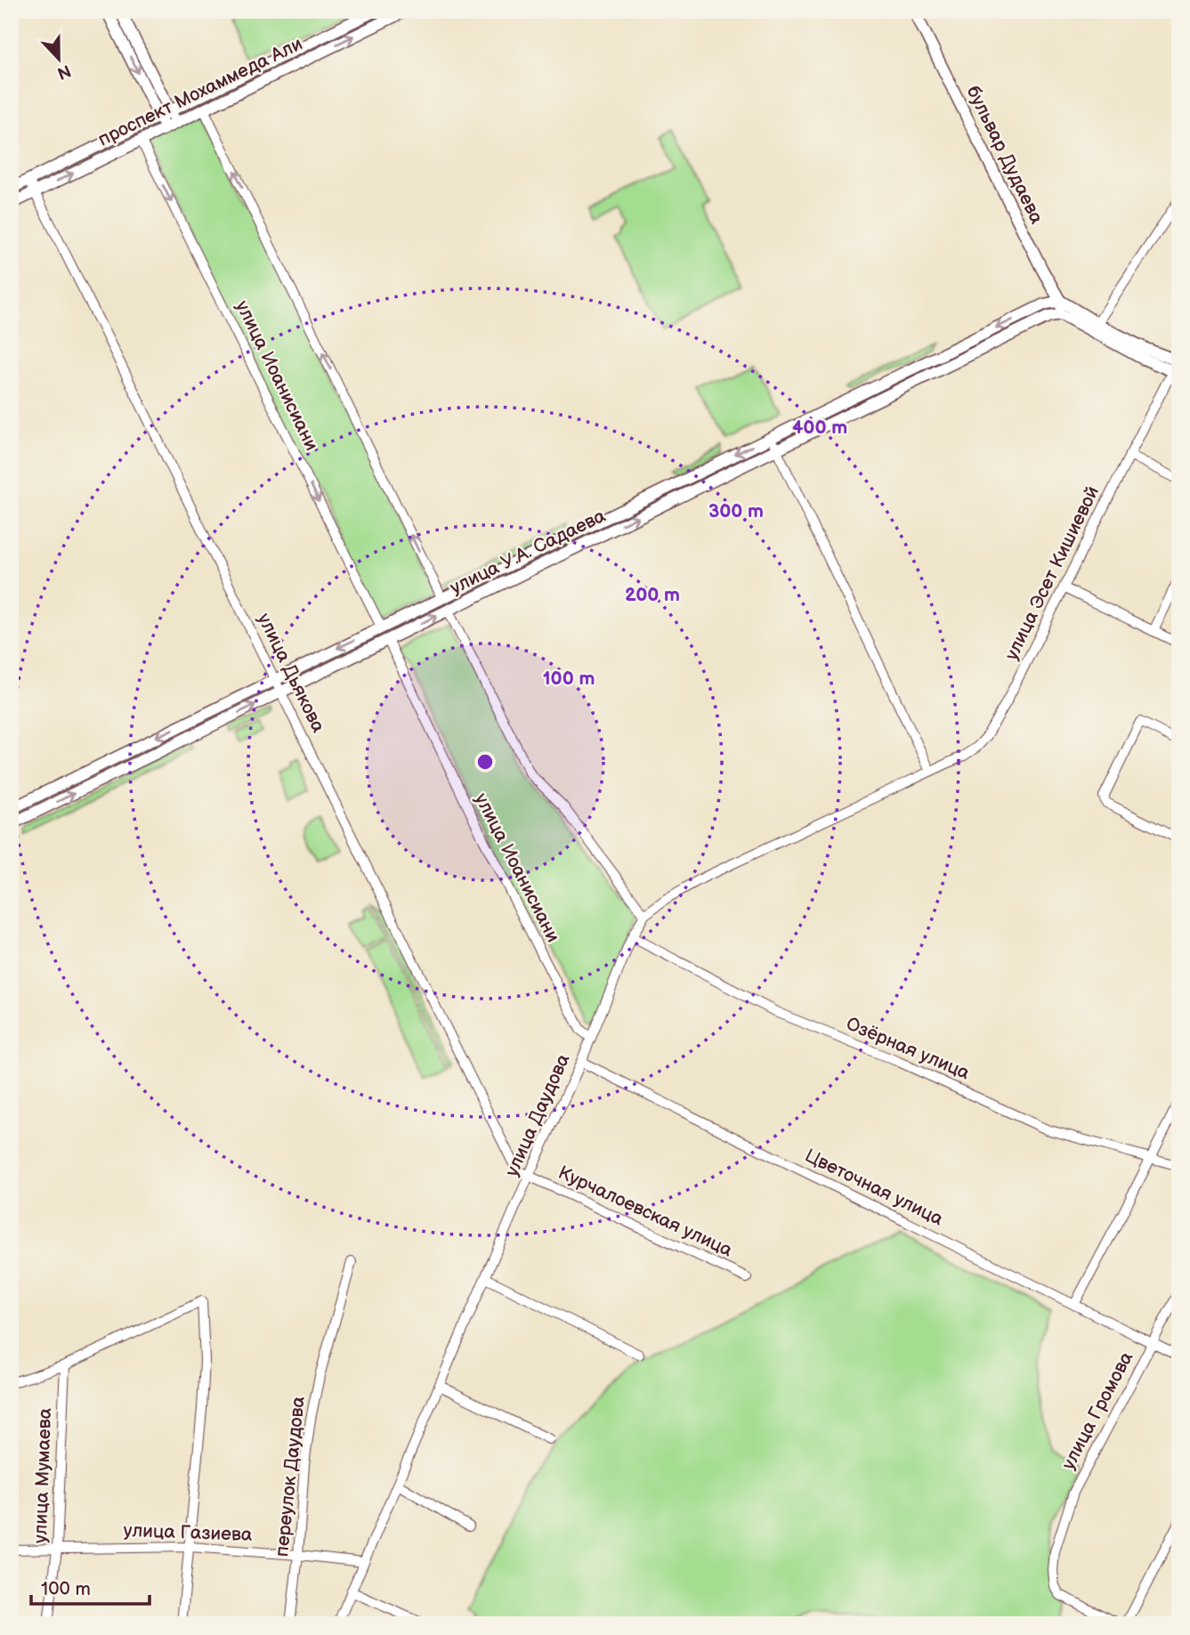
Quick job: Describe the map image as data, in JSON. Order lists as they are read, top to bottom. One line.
{"streets":{"main road":["проспект Мохаммеда Али","бульвар Дудаева","улица У.А. Садаева"],"street":["улица Иоанисиани","улица Эсет Кишиевой","улица Дьякова","Озёрная улица","улица Даудова","Цветочная улица","Курчалоевская улица","улица Громова","улица Мумаева","переулок Даудова","улица Газиева"]},"crossings":[["проспект Мохаммеда Али","улица Иоанисиани"],["проспект Мохаммеда Али","улица Дьякова"],["бульвар Дудаева","улица У.А. Садаева"],["улица Иоанисиани","улица У.А. Садаева"],["улица Иоанисиани","улица Даудова"],["улица У.А. Садаева","улица Дьякова"],["улица Эсет Кишиевой","улица Даудова"],["улица Дьякова","улица Даудова"],["улица Дьякова","Курчалоевская улица"],["Озёрная улица","улица Даудова"],["улица Даудова","Цветочная улица"],["улица Даудова","Курчалоевская улица"],["улица Даудова","улица Газиева"],["Цветочная улица","улица Громова"],["улица Мумаева","улица Газиева"],["переулок Даудова","улица Газиева"]],"scale_bar":"100 m","north":"bottom","rings":["400 m","300 m","200 m","100 m"]}
